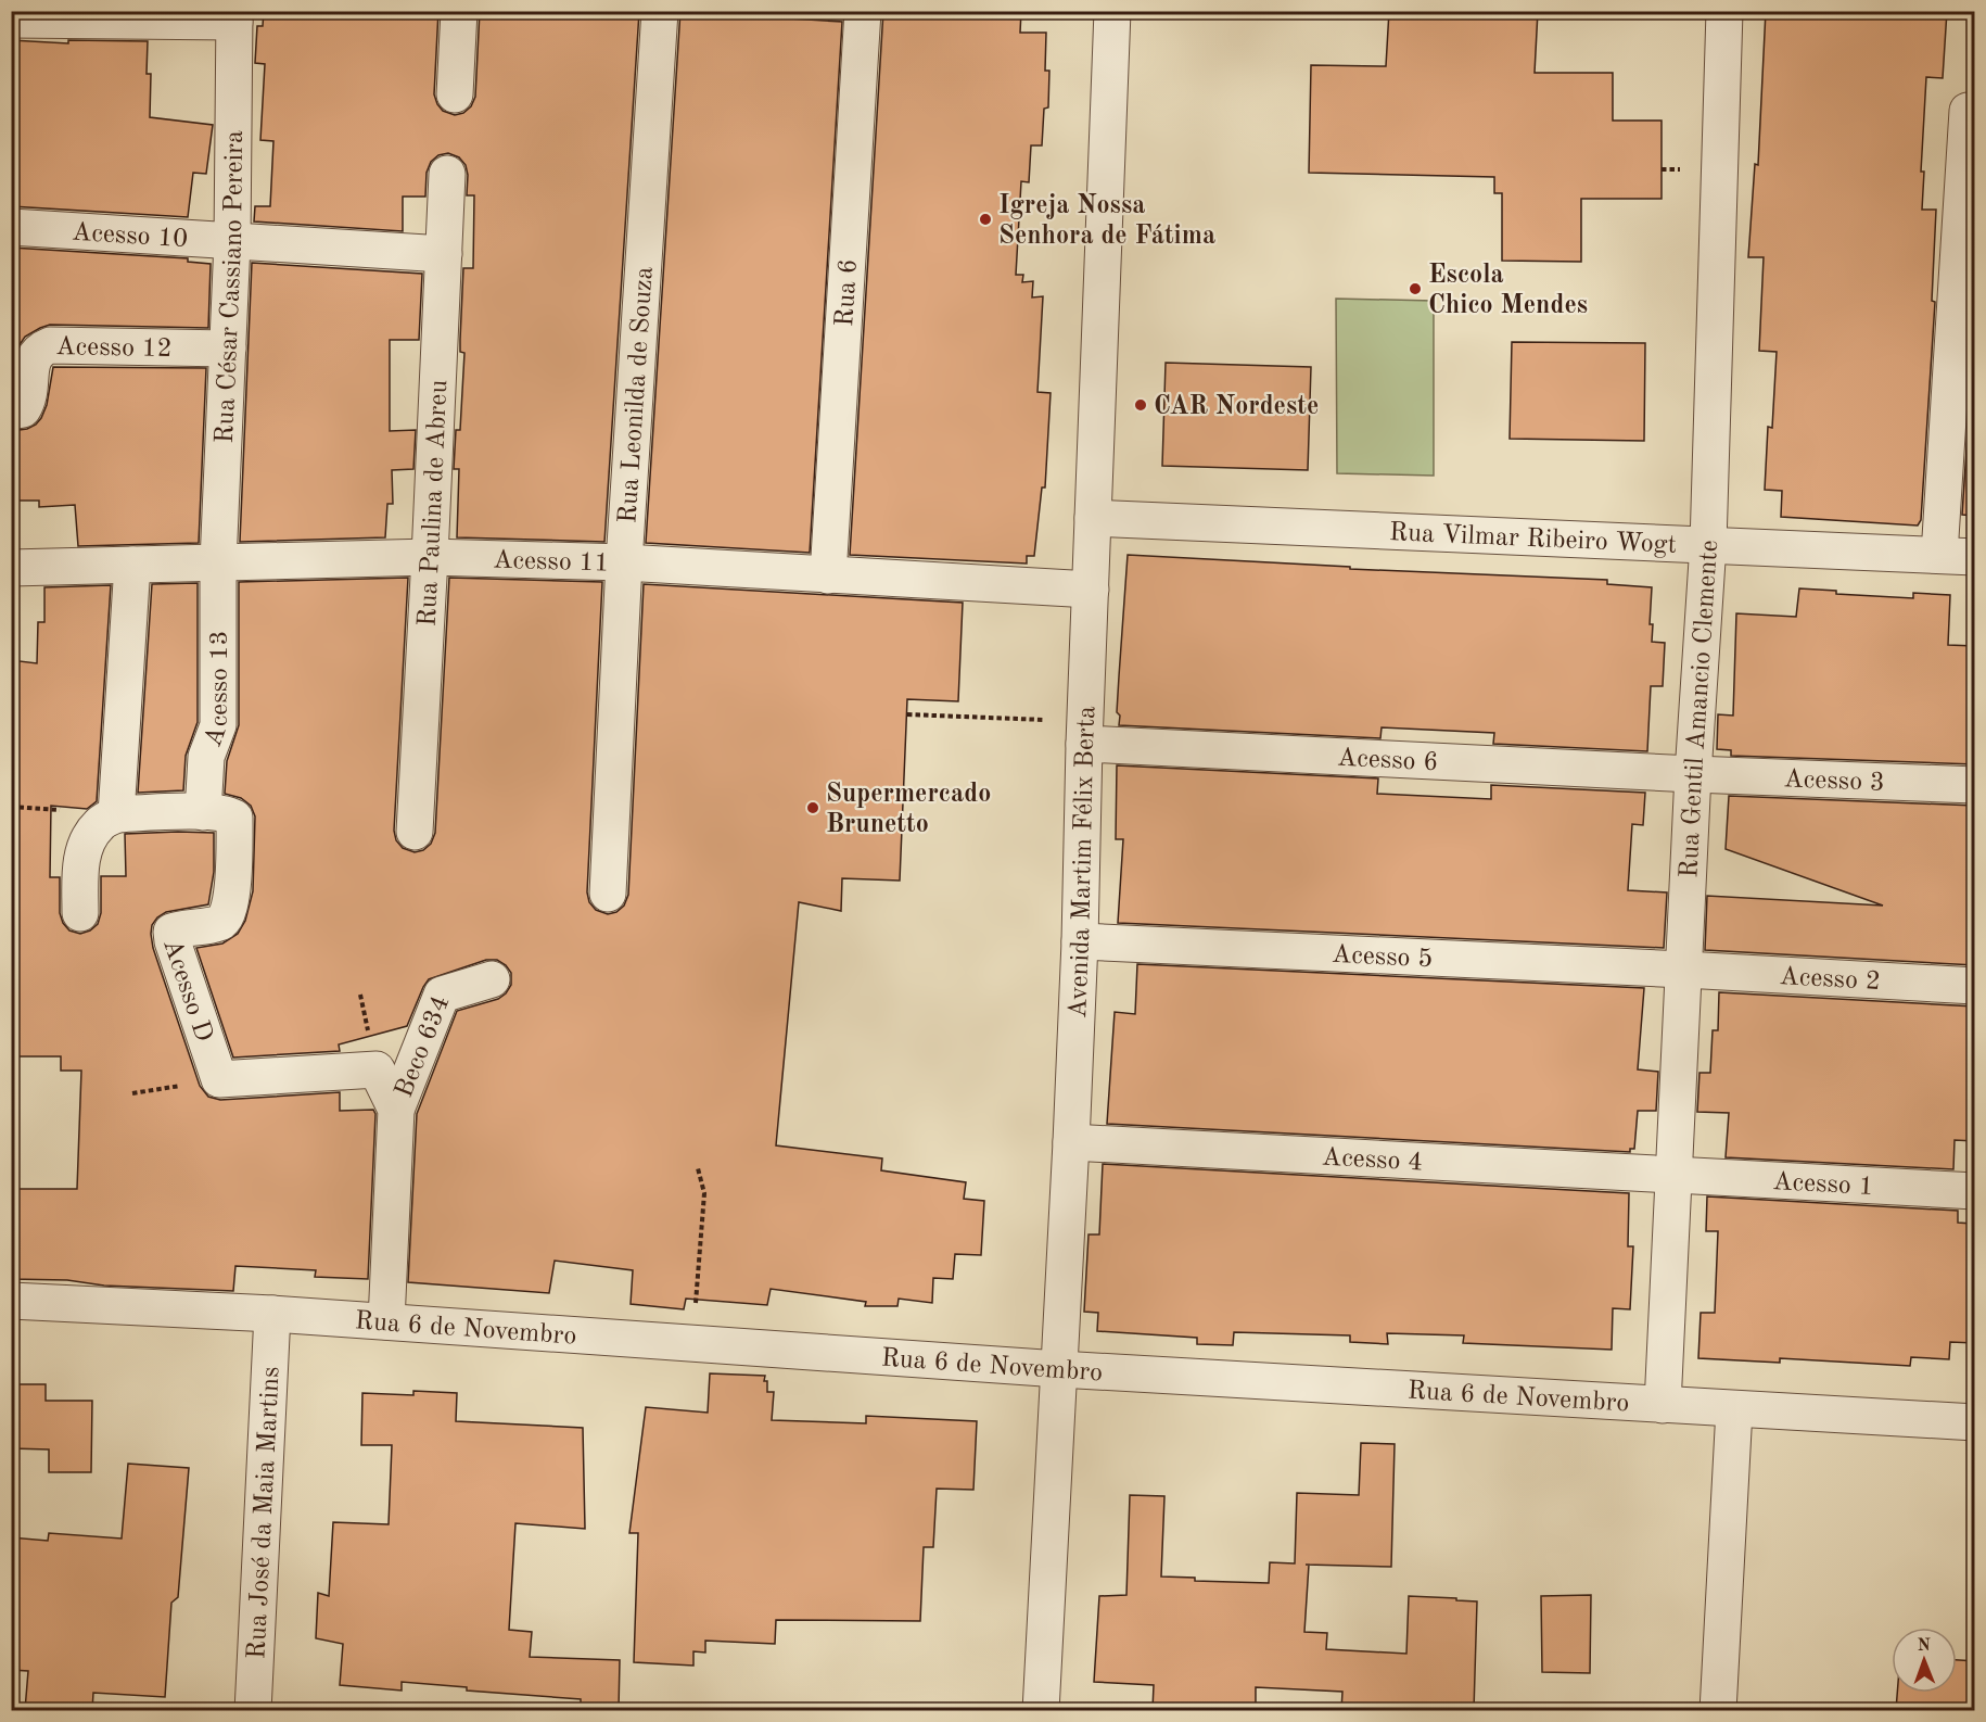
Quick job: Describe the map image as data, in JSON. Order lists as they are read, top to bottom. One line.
{"streets":{"street":["Acesso 10","Rua César Cassiano Pereira","Rua 6","Acesso 12","Rua Leonilda de Souza","Rua Paulina de Abreu","Rua Vilmar Ribeiro Wogt","Acesso 11","Acesso 13","Rua Gentil Amancio Clemente","Acesso 6","Acesso 3","Avenida Martim Félix Berta","Acesso 5","Acesso 2","Acesso D","Beco 634","Acesso 4","Acesso 1","Rua 6 de Novembro","Rua José da Maia Martins"]},"crossings":[["Acesso 10","Rua César Cassiano Pereira"],["Acesso 10","Rua Paulina de Abreu"],["Rua César Cassiano Pereira","Acesso 12"],["Rua César Cassiano Pereira","Acesso 11"],["Rua César Cassiano Pereira","Acesso 13"],["Rua 6","Acesso 11"],["Rua Leonilda de Souza","Acesso 11"],["Rua Paulina de Abreu","Acesso 11"],["Rua Vilmar Ribeiro Wogt","Rua Gentil Amancio Clemente"],["Rua Vilmar Ribeiro Wogt","Avenida Martim Félix Berta"],["Acesso 11","Acesso 13"],["Acesso 11","Avenida Martim Félix Berta"],["Acesso 13","Acesso D"],["Rua Gentil Amancio Clemente","Acesso 6"],["Rua Gentil Amancio Clemente","Acesso 3"],["Rua Gentil Amancio Clemente","Acesso 5"],["Rua Gentil Amancio Clemente","Acesso 2"],["Rua Gentil Amancio Clemente","Acesso 4"],["Rua Gentil Amancio Clemente","Acesso 1"],["Rua Gentil Amancio Clemente","Rua 6 de Novembro"],["Acesso 6","Acesso 3"],["Acesso 6","Avenida Martim Félix Berta"],["Avenida Martim Félix Berta","Acesso 5"],["Avenida Martim Félix Berta","Acesso 4"],["Avenida Martim Félix Berta","Rua 6 de Novembro"],["Acesso 5","Acesso 2"],["Acesso D","Beco 634"],["Acesso D","Rua 6 de Novembro"],["Acesso 4","Acesso 1"],["Rua 6 de Novembro","Rua José da Maia Martins"]],"places":["Igreja Nossa Senhora de Fátima","Escola Chico Mendes","CAR Nordeste","Supermercado Brunetto"],"north":"top"}
